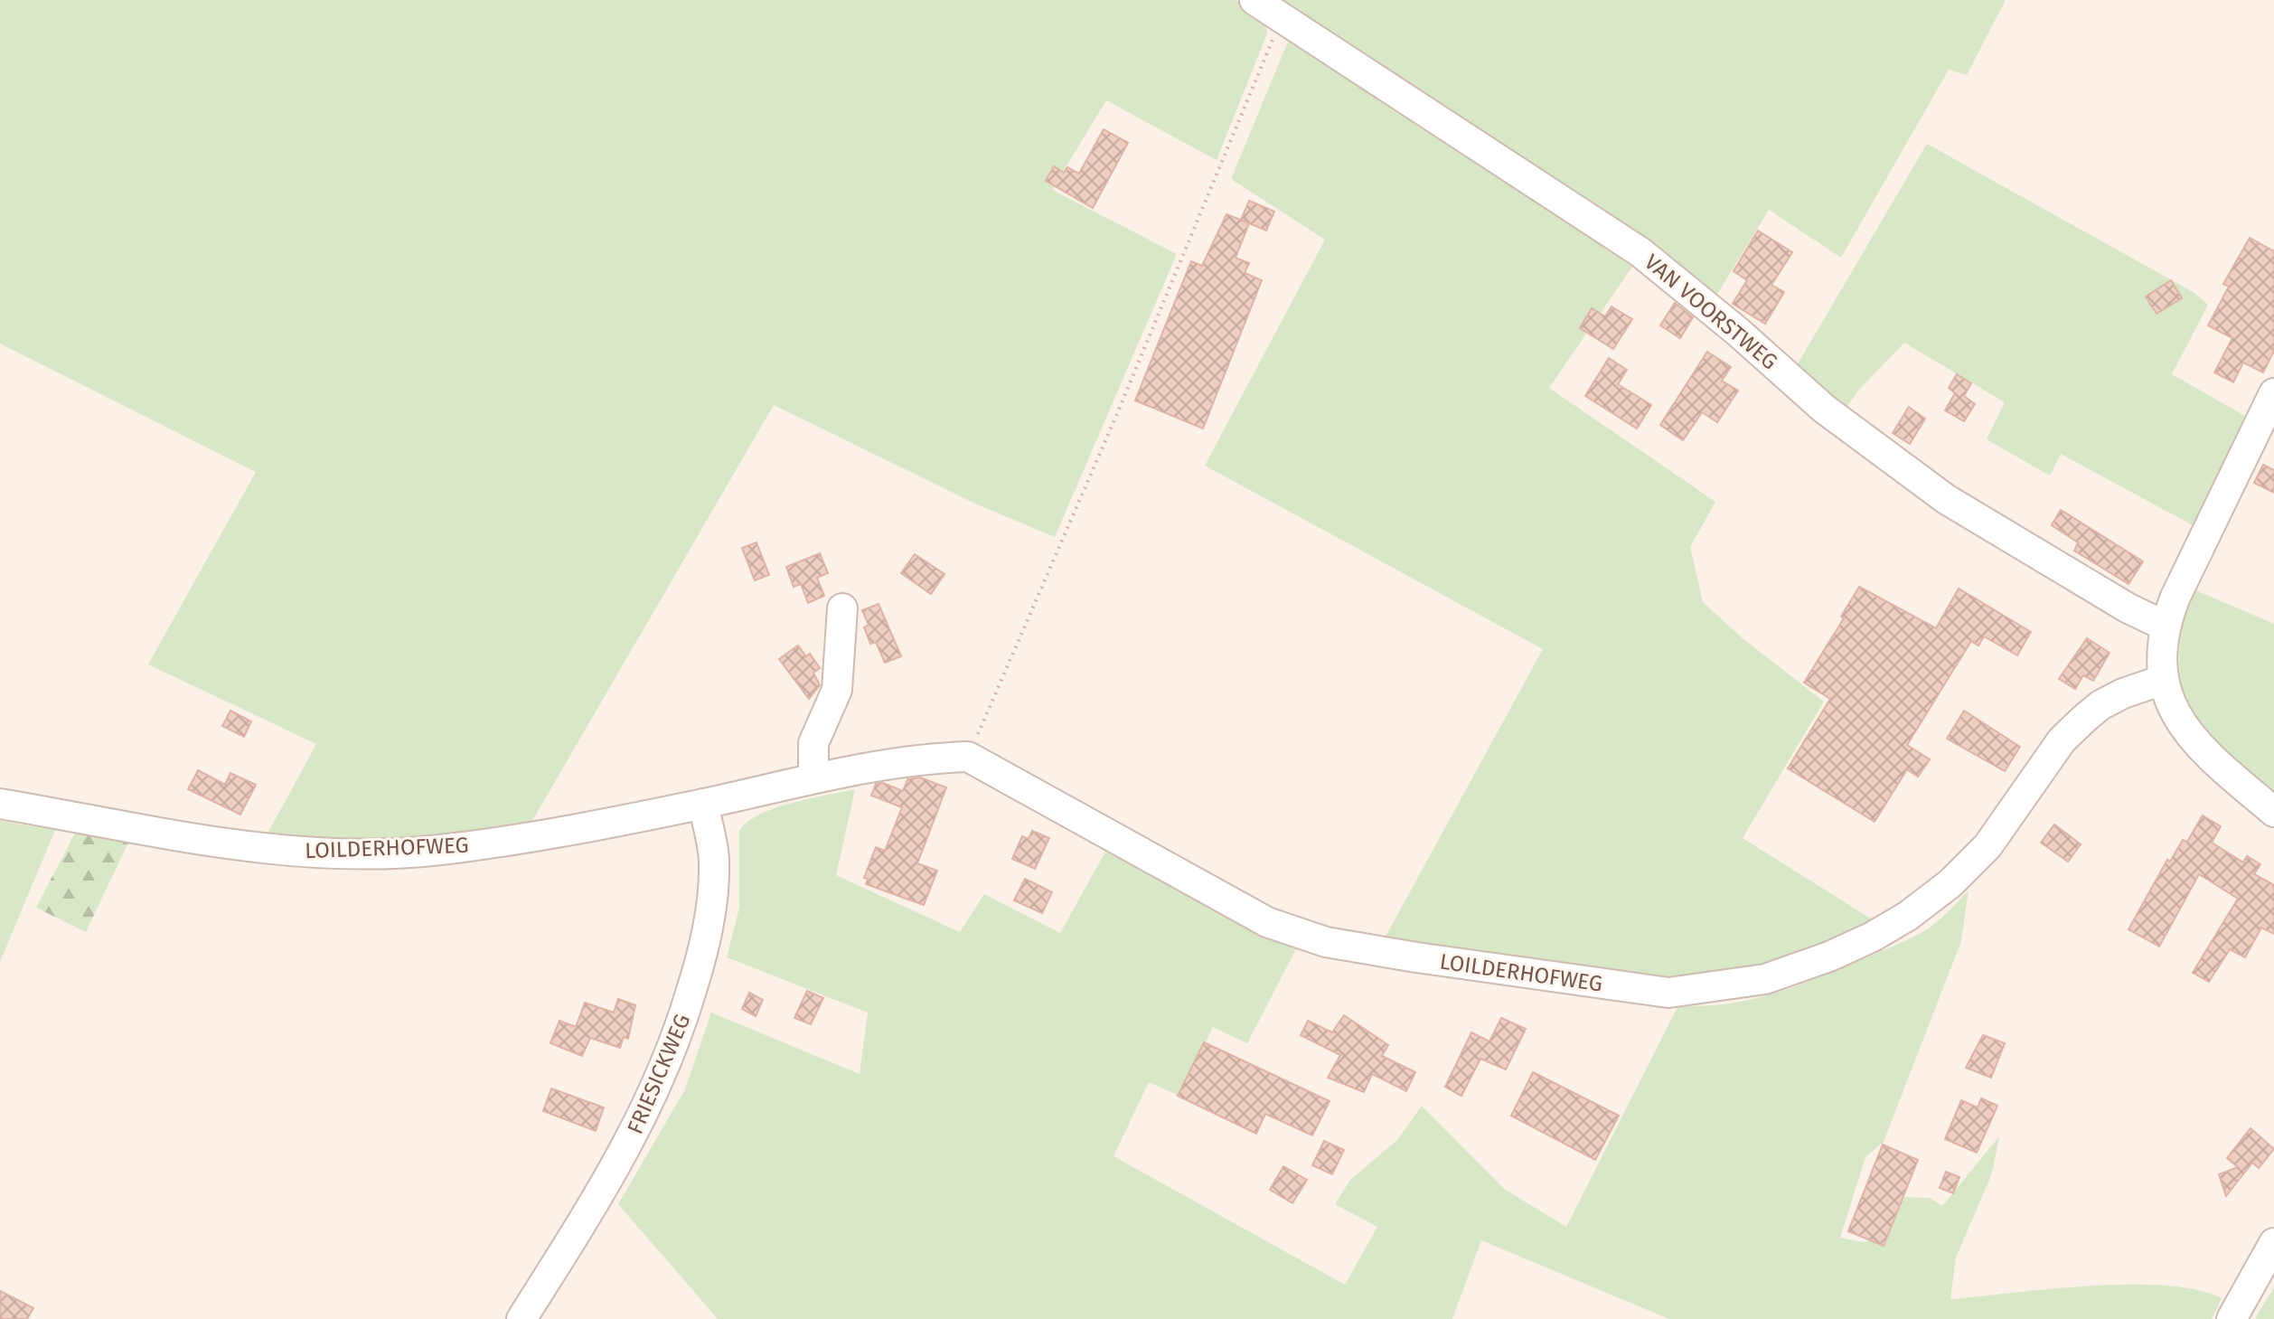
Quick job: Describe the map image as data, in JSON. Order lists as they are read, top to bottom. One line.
{"streets":{"street":["VAN VOORSTWEG","LOILDERHOFWEG","FRIESICKWEG"]},"crossings":[["LOILDERHOFWEG","FRIESICKWEG"]]}
